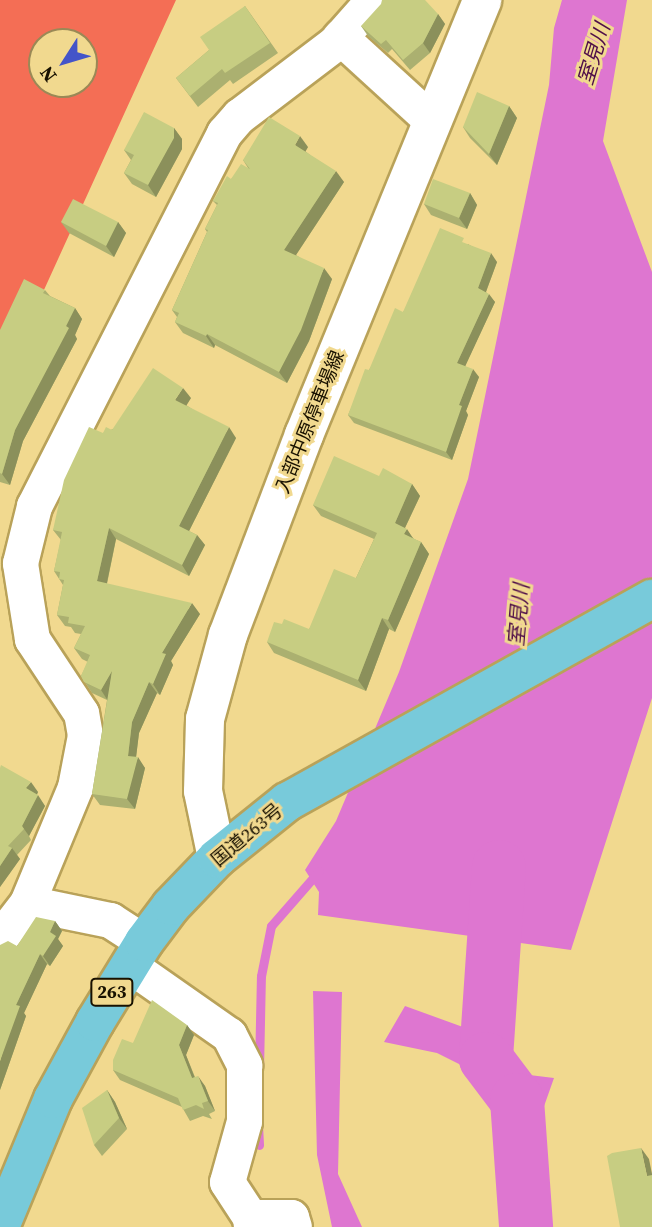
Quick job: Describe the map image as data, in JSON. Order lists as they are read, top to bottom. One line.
{"streets":{"highway":["国道263号","263"],"main road":["入部中原停車場線"]},"crossings":[["入部中原停車場線","国道263号"]],"water":["室見川"],"north":"bottom left"}
